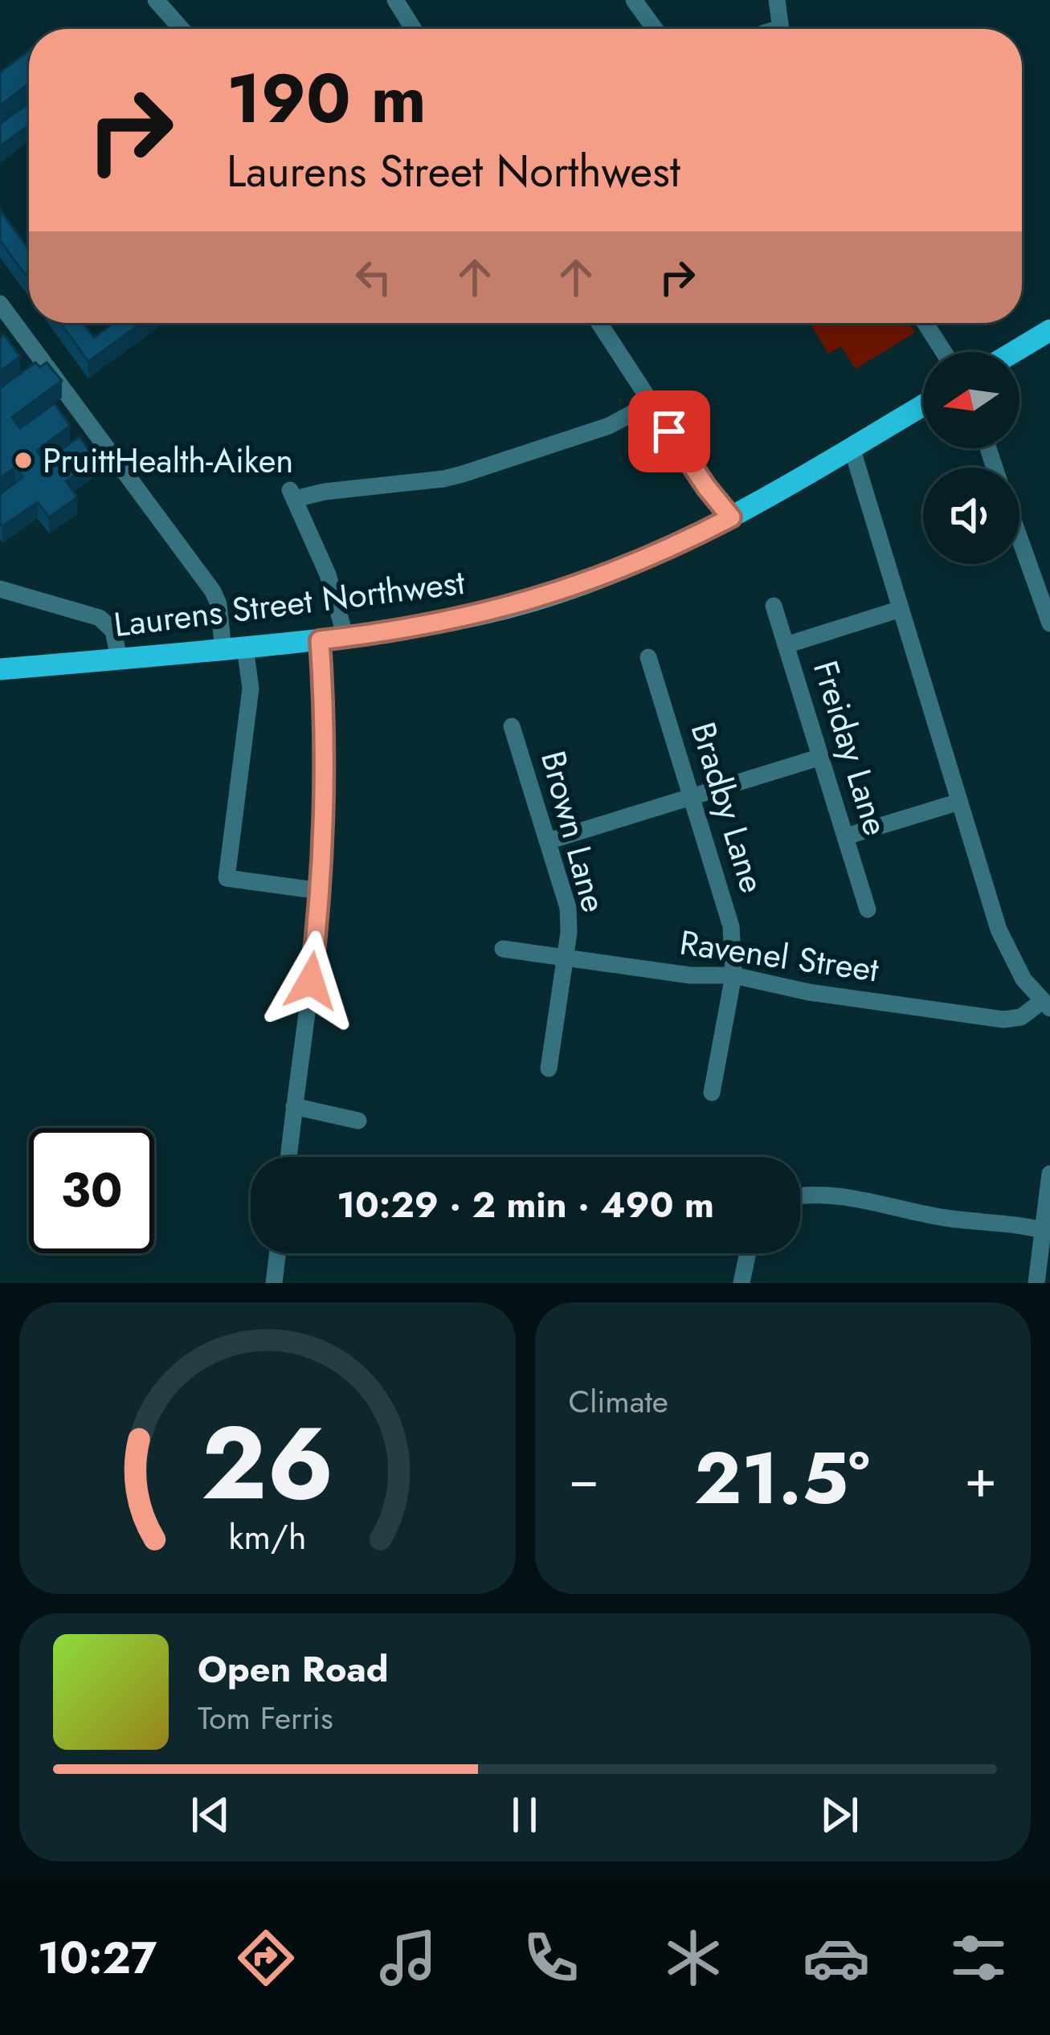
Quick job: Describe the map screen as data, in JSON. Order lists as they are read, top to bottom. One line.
{"streets":{"main road":["Laurens Street Northwest"],"street":["Freiday Lane","Bradby Lane","Brown Lane","Ravenel Street"]},"crossings":[["Bradby Lane","Ravenel Street"],["Brown Lane","Ravenel Street"]],"places":["PruittHealth-Aiken"],"north":"left","page":{"turn":["190 m","Laurens Street Northwest"],"limit":"30","trip":"10:29 · 2 min · 490 m","tile":"Climate","heat":["−","21.5°","+"],"song":["Open Road","Tom Ferris"],"tabs":"10:27","gauge":["26","km/h"]}}
